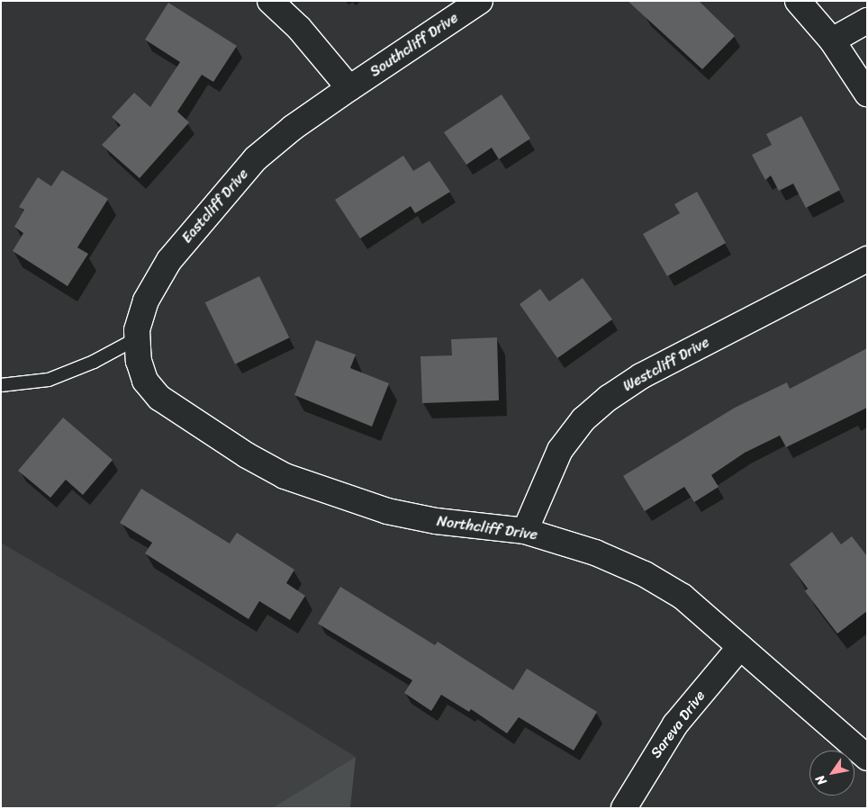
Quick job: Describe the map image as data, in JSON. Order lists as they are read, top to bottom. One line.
{"streets":{"street":["Southcliff Drive","Eastcliff Drive","Westcliff Drive","Northcliff Drive","Sareva Drive"]},"crossings":[["Southcliff Drive","Eastcliff Drive"],["Eastcliff Drive","Northcliff Drive"],["Westcliff Drive","Northcliff Drive"],["Northcliff Drive","Sareva Drive"]],"north":"bottom left"}
